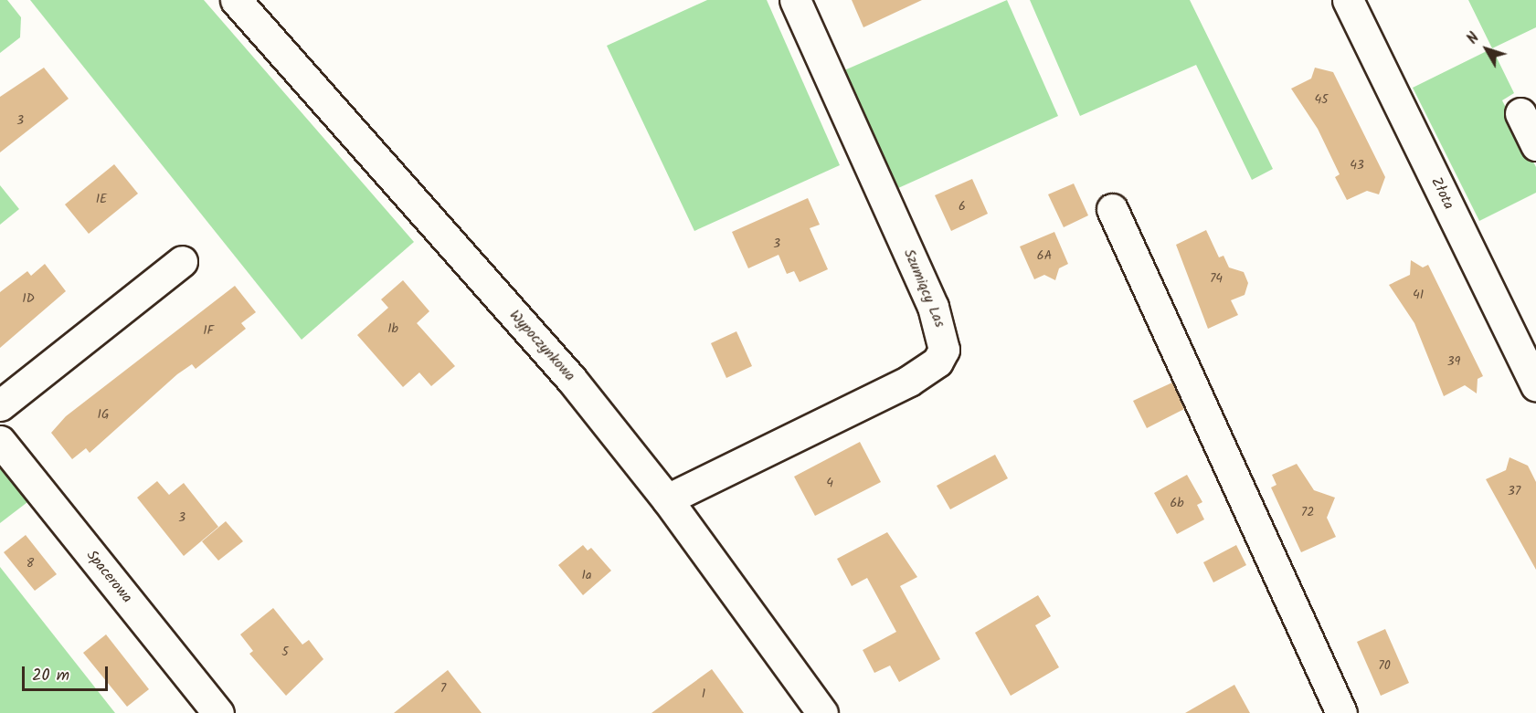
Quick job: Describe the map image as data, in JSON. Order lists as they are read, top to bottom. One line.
{"streets":{"street":["Złota","Szumiący Las","Wypoczynkowa","Spacerowa"]},"crossings":[["Szumiący Las","Wypoczynkowa"]],"house_numbers":["45","3","43","1E","6","3","6A","74","41","1D","1b","1F","39","1G","4","37","6b","72","3","8","1a","5","70","7","1"],"scale_bar":"20 m","north":"top left"}
